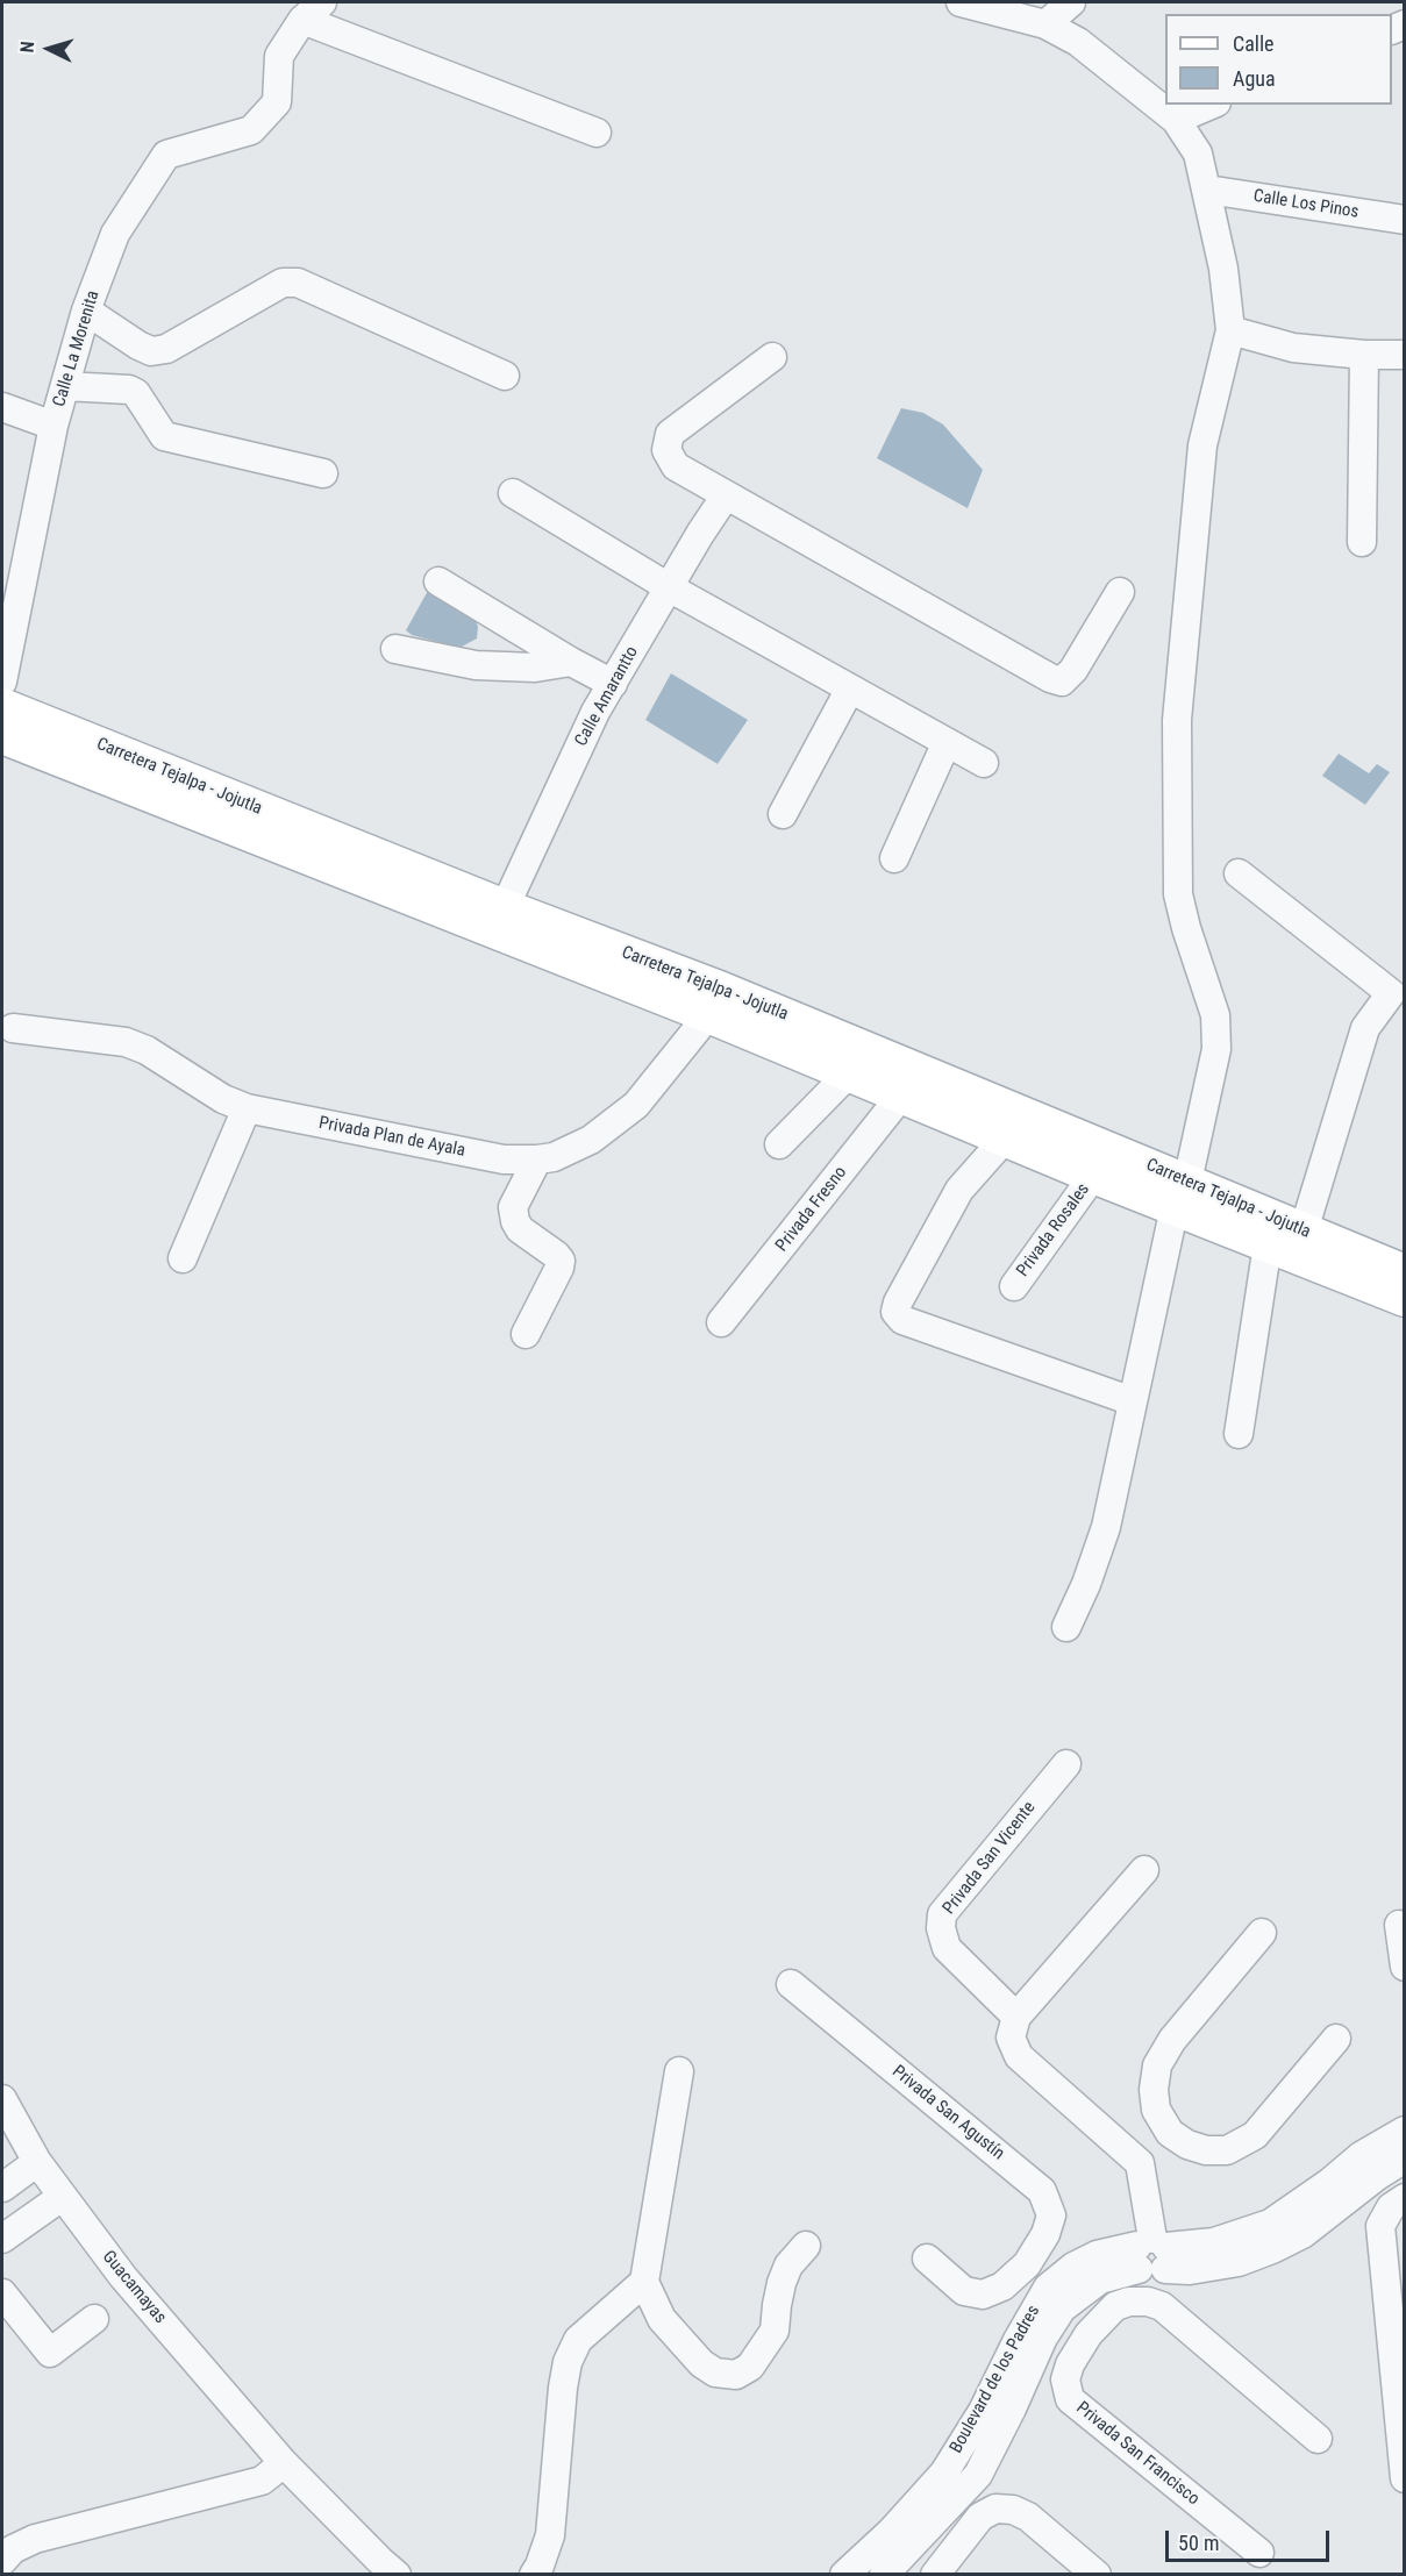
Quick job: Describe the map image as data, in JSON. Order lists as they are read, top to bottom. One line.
{"streets":{"main road":["Carretera Tejalpa - Jojutla"],"street":["Calle Los Pinos","Calle La Morenita","Calle Amarantto","Privada Plan de Ayala","Privada Fresno","Privada Rosales","Privada San Vicente","Privada San Agustín","Guacamayas","Boulevard de los Padres","Privada San Francisco"]},"crossings":[["Calle Amarantto","Carretera Tejalpa - Jojutla"],["Carretera Tejalpa - Jojutla","Privada Plan de Ayala"],["Carretera Tejalpa - Jojutla","Privada Fresno"],["Carretera Tejalpa - Jojutla","Privada Rosales"]],"legend":["Calle","Agua"],"scale_bar":"50 m","north":"left"}
